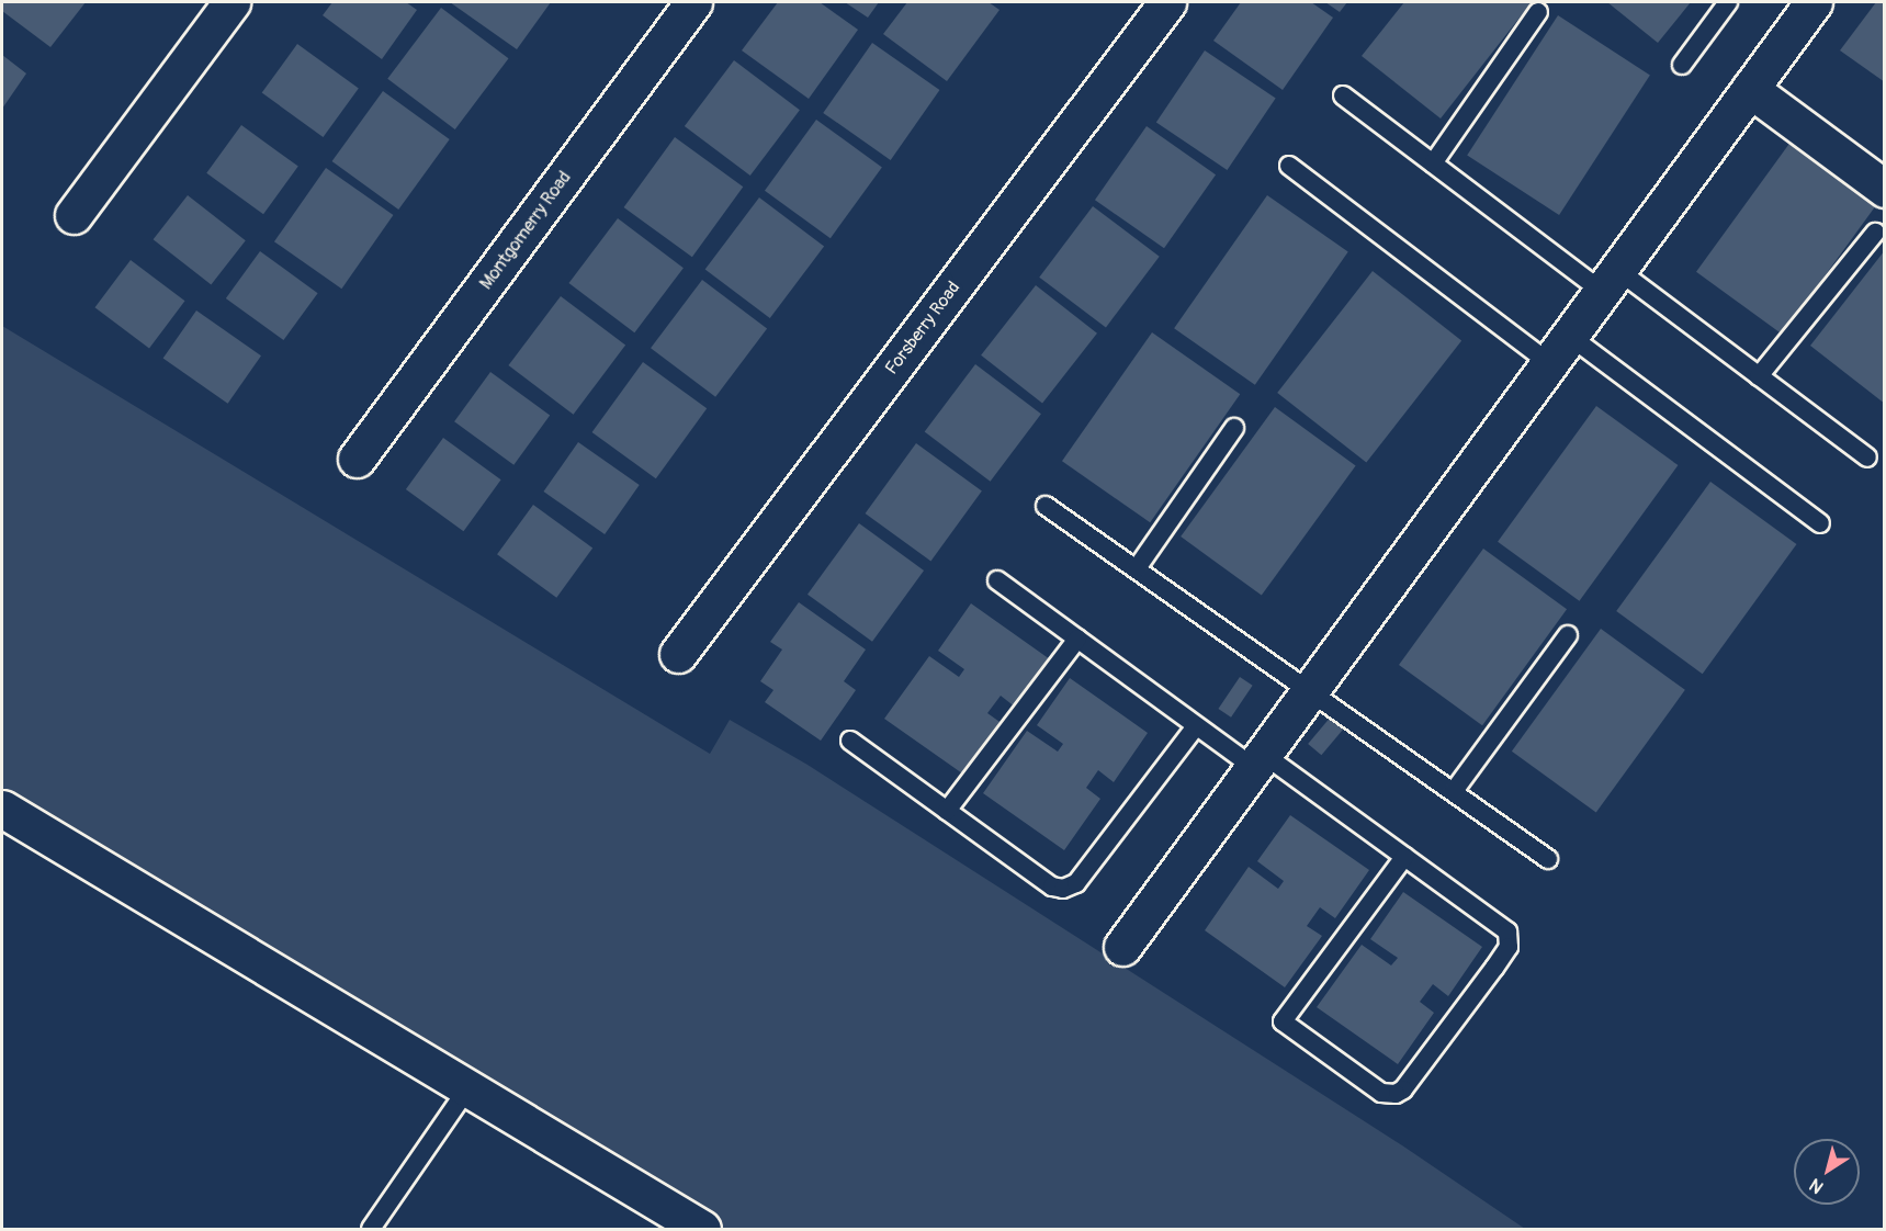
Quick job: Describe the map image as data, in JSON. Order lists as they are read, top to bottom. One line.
{"streets":{"street":["Montgomerry Road","Forsberry Road"]},"north":"bottom left"}
